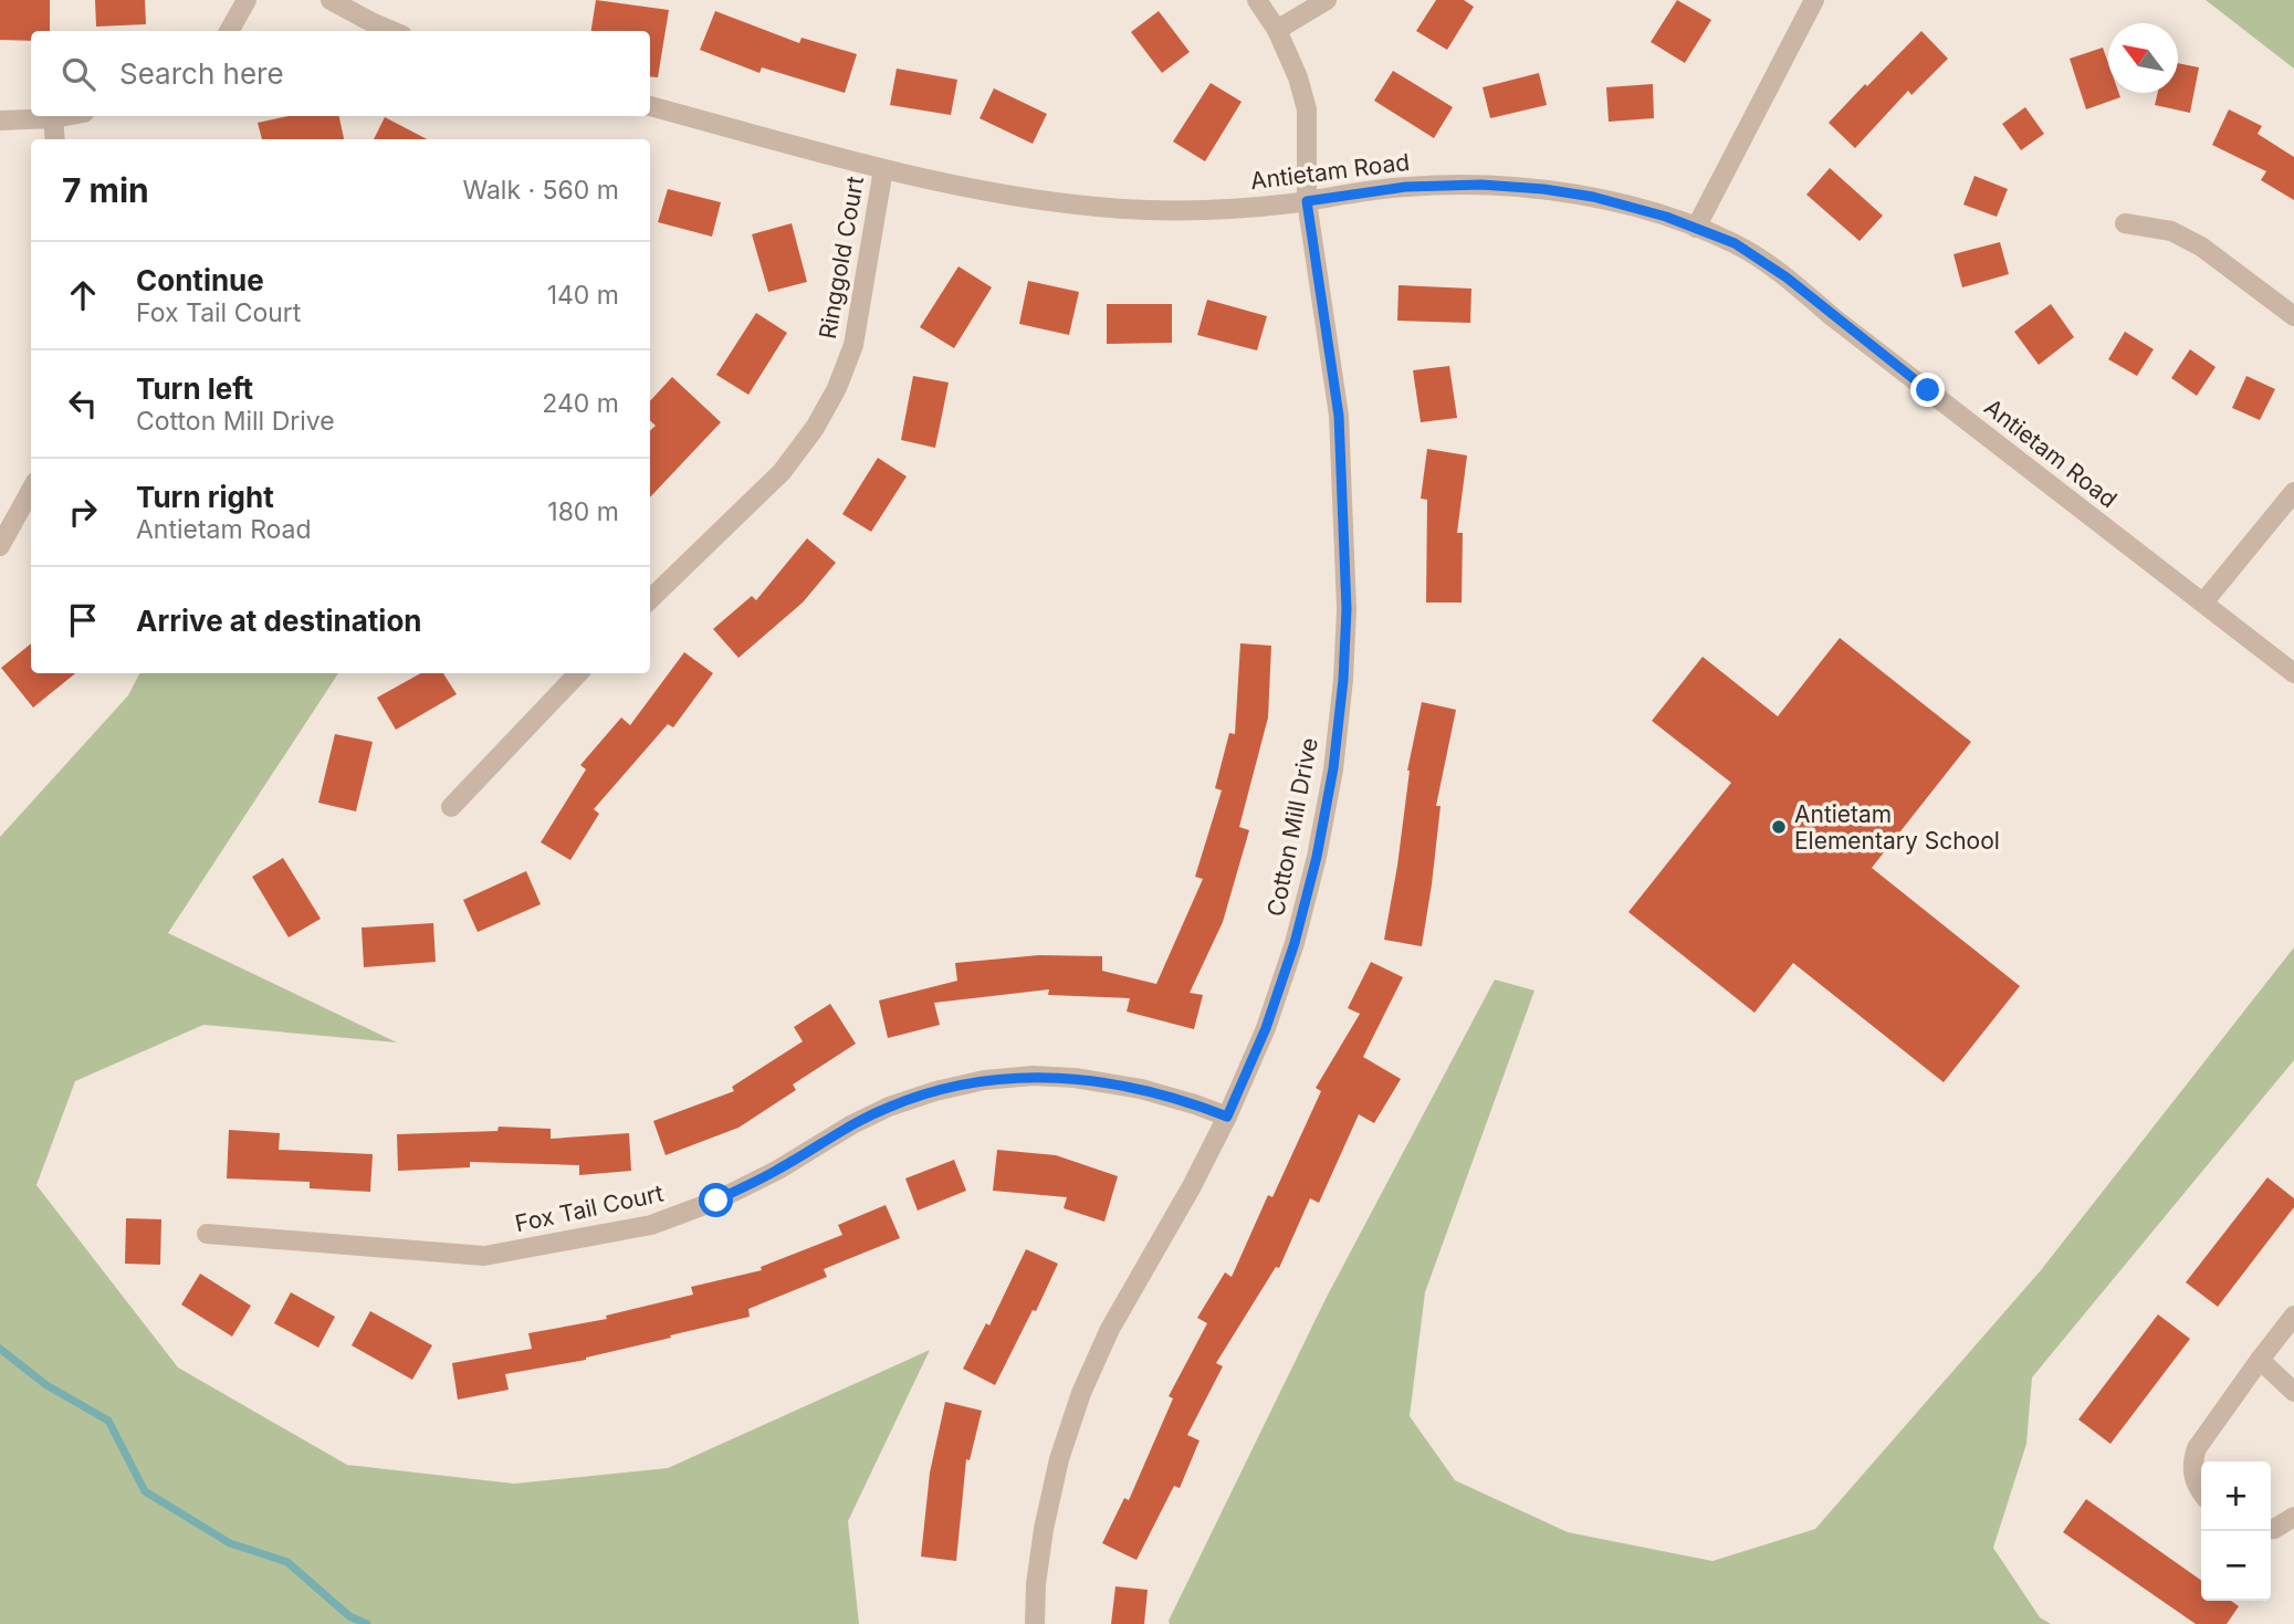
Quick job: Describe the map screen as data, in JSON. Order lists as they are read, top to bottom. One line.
{"streets":{"street":["Antietam Road","Ringgold Court","Cotton Mill Drive","Fox Tail Court"]},"crossings":[["Antietam Road","Ringgold Court"],["Antietam Road","Cotton Mill Drive"],["Cotton Mill Drive","Fox Tail Court"]],"places":["Antietam Elementary School"],"north":"top left","page":{"search":"Search here","heading":["7 min","Walk · 560 m"],"list":[["Continue","Fox Tail Court","140 m"],["Turn left","Cotton Mill Drive","240 m"],["Turn right","Antietam Road","180 m"],"Arrive at destination"],"map_buttons":["+","−"]}}
